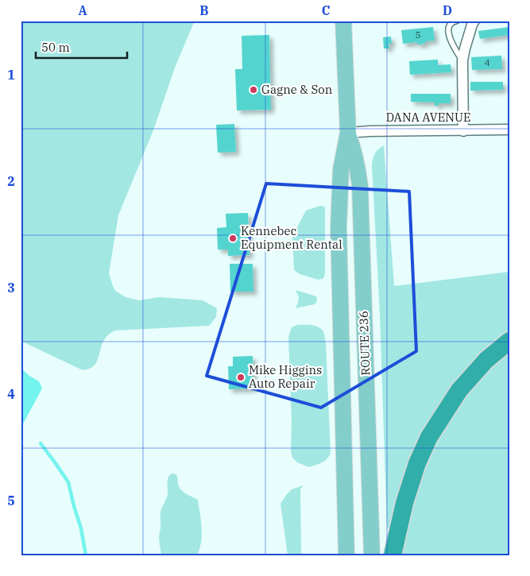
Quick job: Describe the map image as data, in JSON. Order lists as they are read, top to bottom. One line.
{"streets":{"main road":["ROUTE 236"],"street":["DANA AVENUE"]},"crossings":[["DANA AVENUE","ROUTE 236"]],"places":["Gagne & Son","Kennebec Equipment Rental","Mike Higgins Auto Repair"],"house_numbers":["5","4"],"scale_bar":"50 m","grid":{"columns":["A","B","C","D"],"rows":["1","2","3","4","5"]}}
